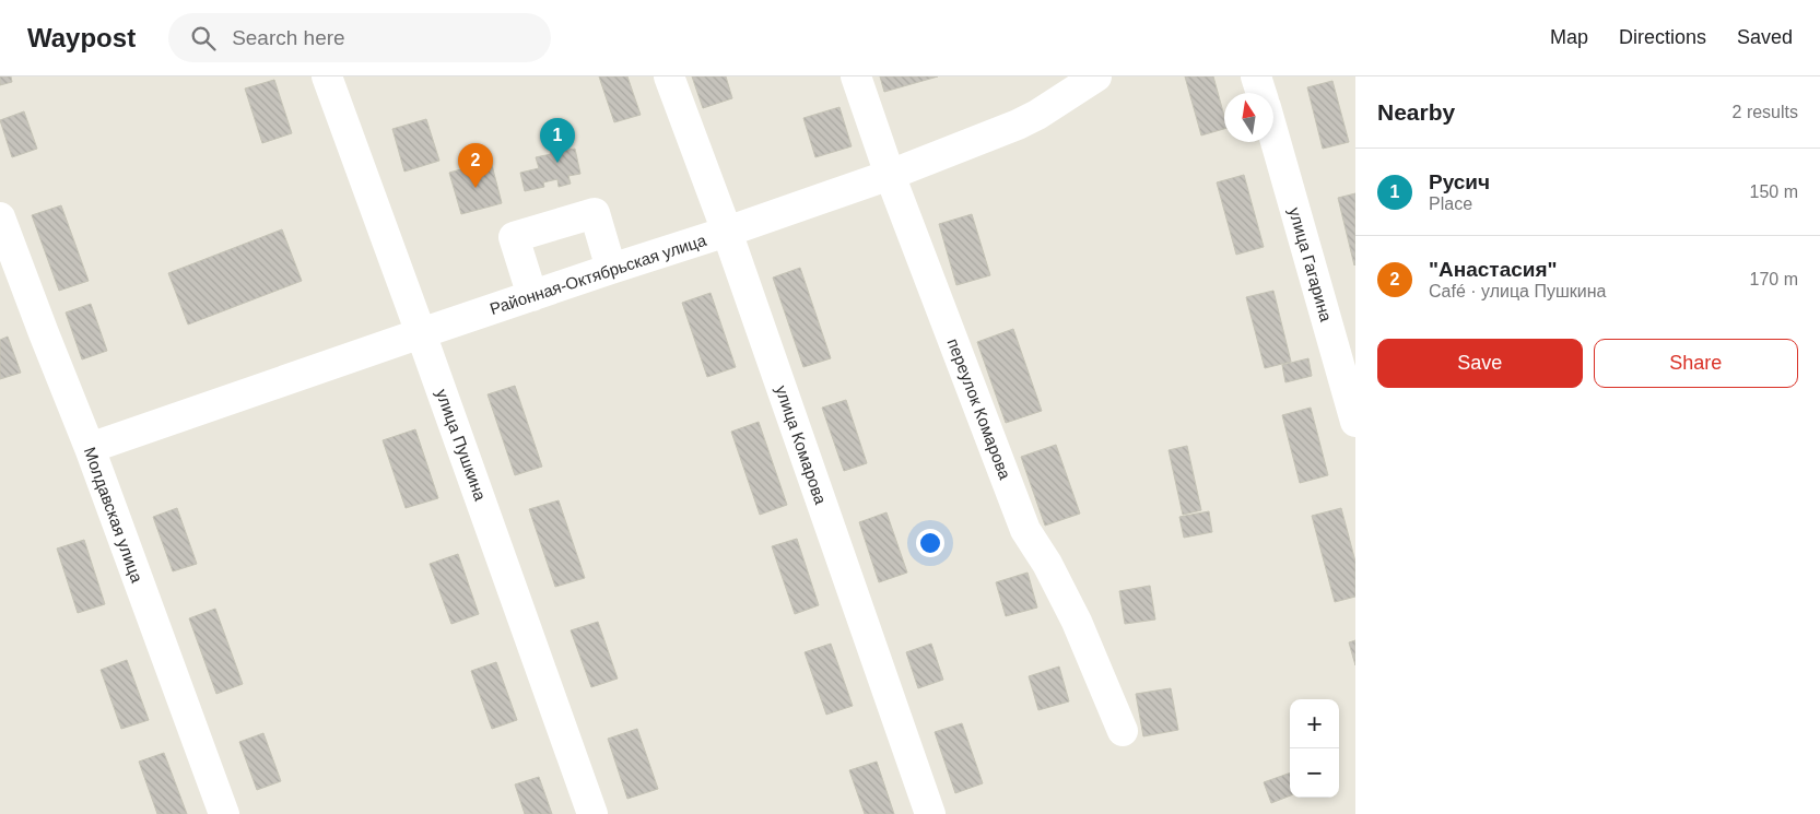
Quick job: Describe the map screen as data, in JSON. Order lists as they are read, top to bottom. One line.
{"streets":{"street":["улица Гагарина","Районная-Октябрьская улица","переулок Комарова","улица Пушкина","улица Комарова","Молдавская улица"]},"crossings":[["Районная-Октябрьская улица","переулок Комарова"],["Районная-Октябрьская улица","улица Пушкина"],["Районная-Октябрьская улица","улица Комарова"],["Районная-Октябрьская улица","Молдавская улица"]],"north":"top","page":{"header":"Waypost","search":"Search here","nav":["Map","Directions","Saved"],"heading":["Nearby","2 results"],"pins":["1","2"],"list":[{"mark":"1","name":"Русич","note":"Place","value":"150 m"},{"mark":"2","name":"\"Анастасия\"","note":"Café · улица Пушкина","value":"170 m"}],"buttons":["Save","Share"],"map_buttons":["+","−"]}}
